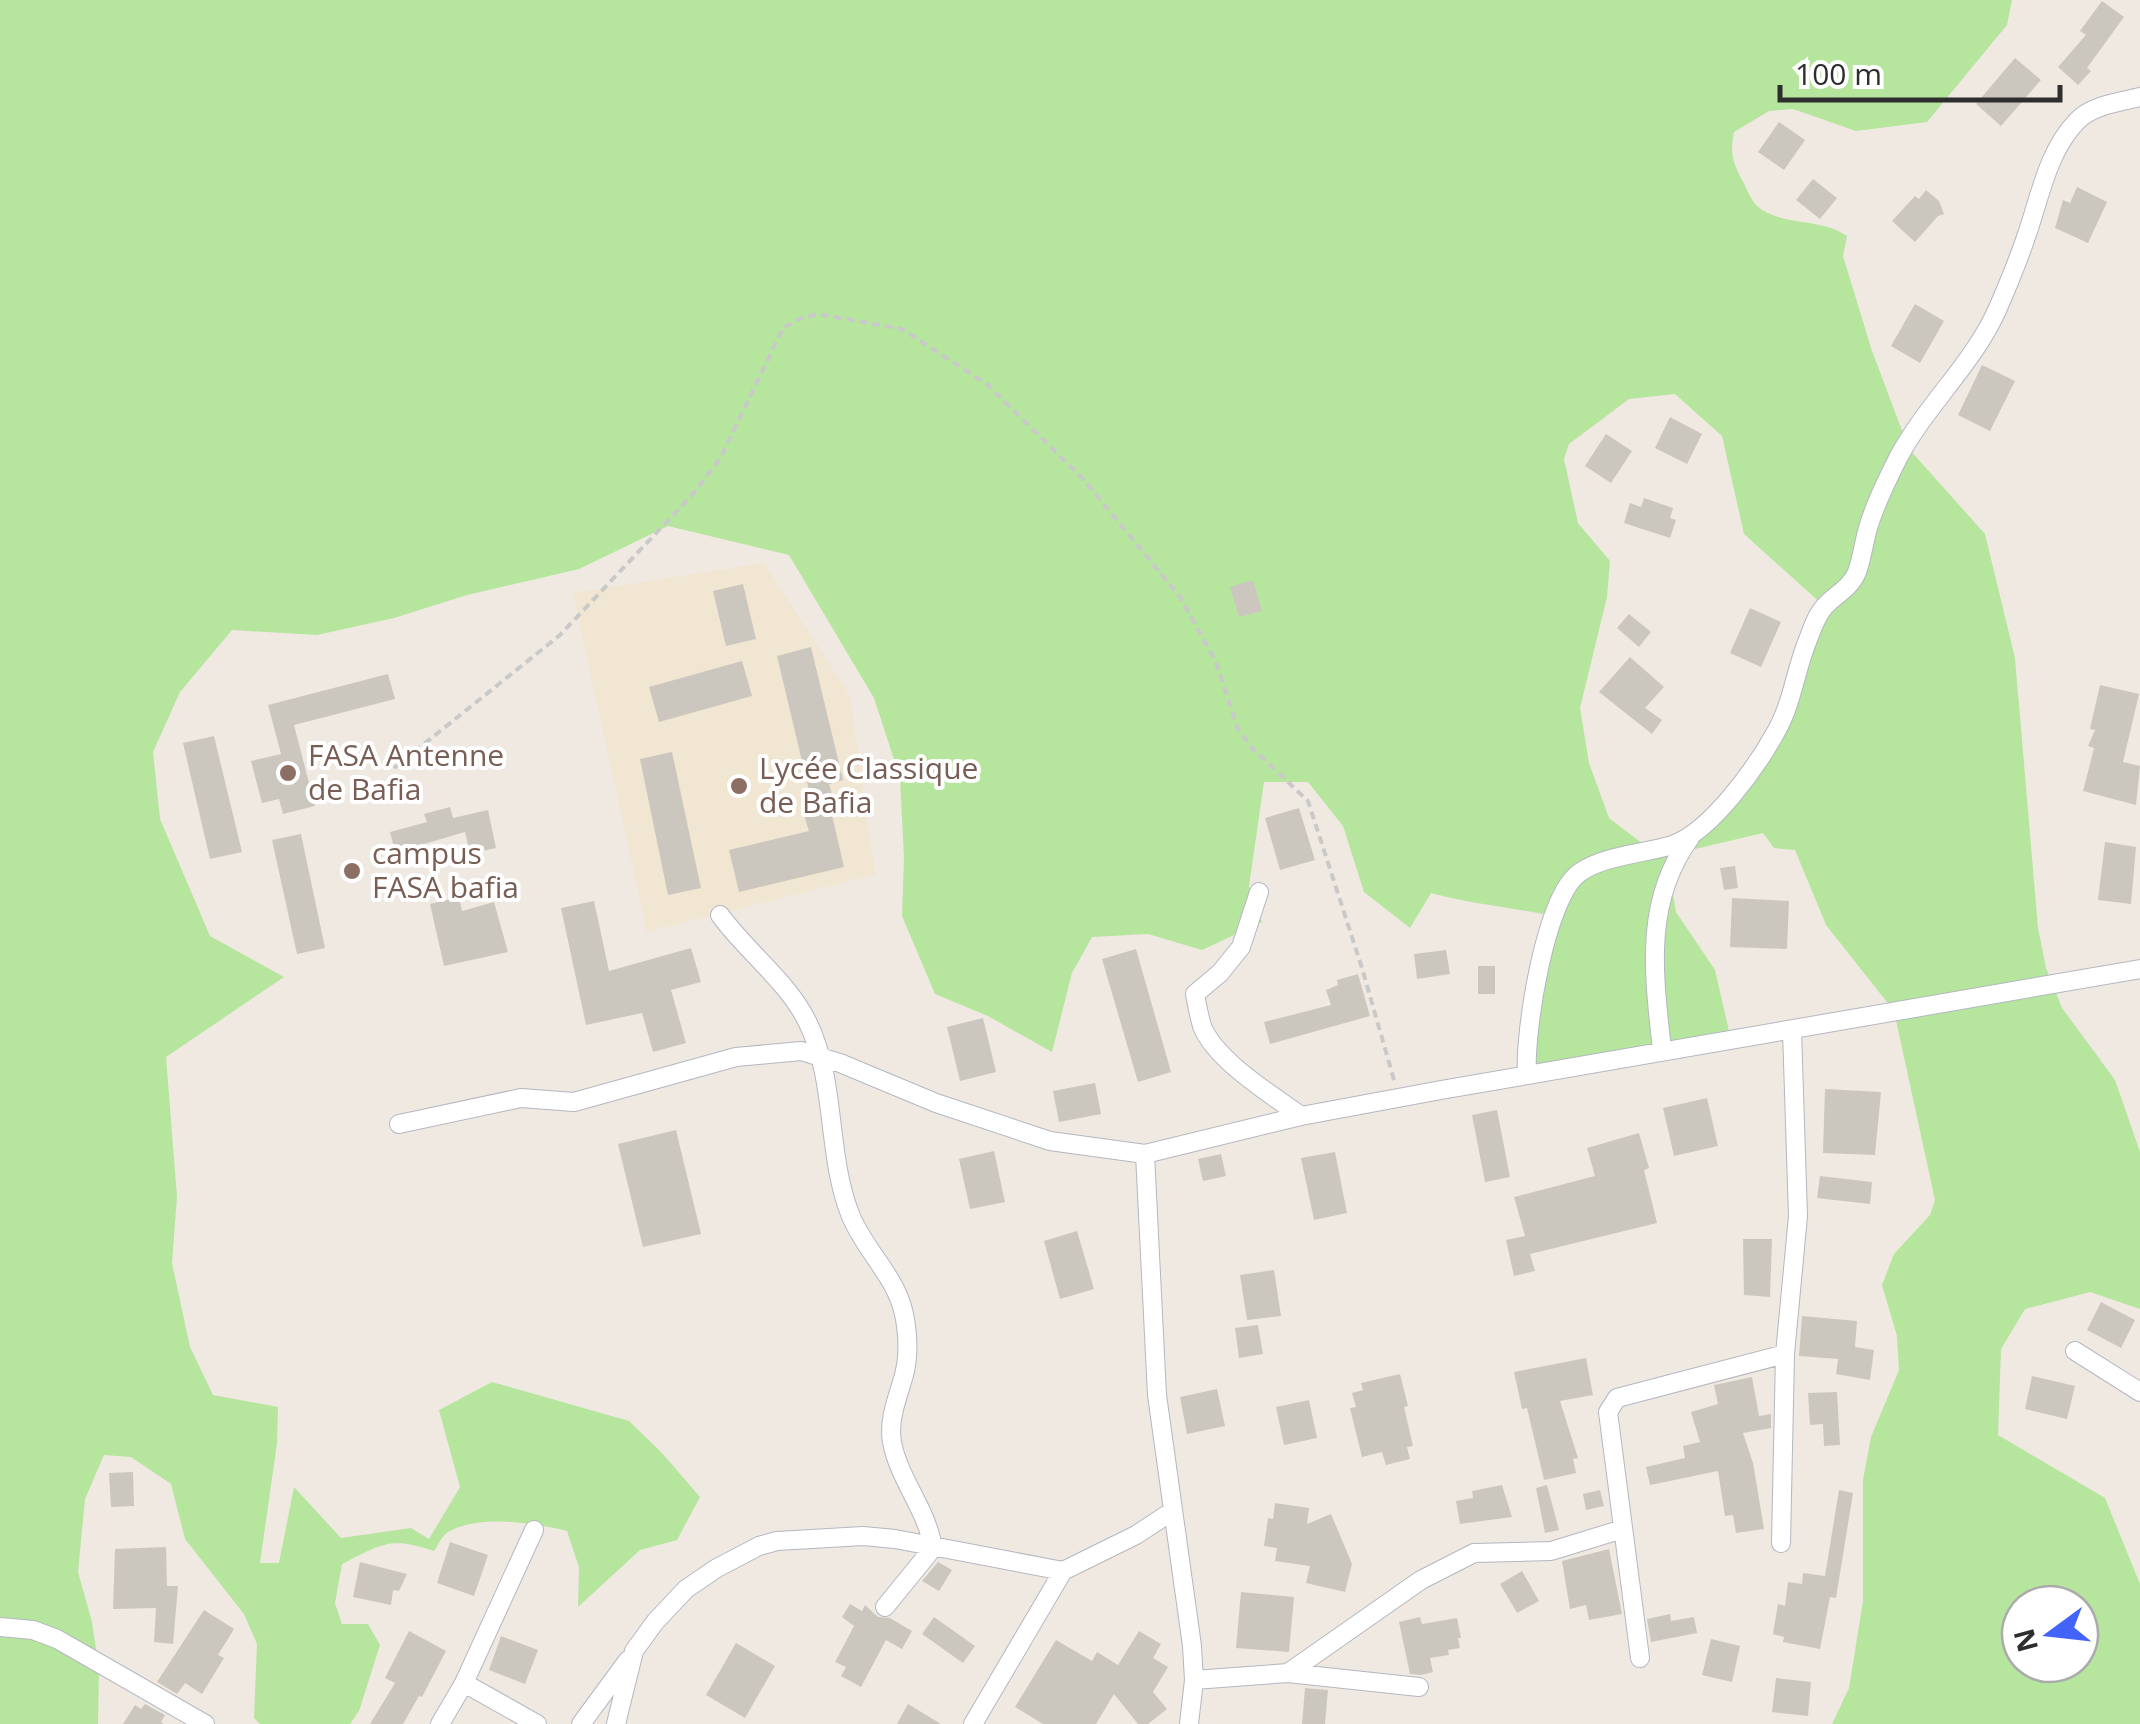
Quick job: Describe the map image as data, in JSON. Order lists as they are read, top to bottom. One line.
{"places":["FASA Antenne de Bafia","Lycée Classique de Bafia","campus FASA bafia"],"scale_bar":"100 m","north":"left"}
